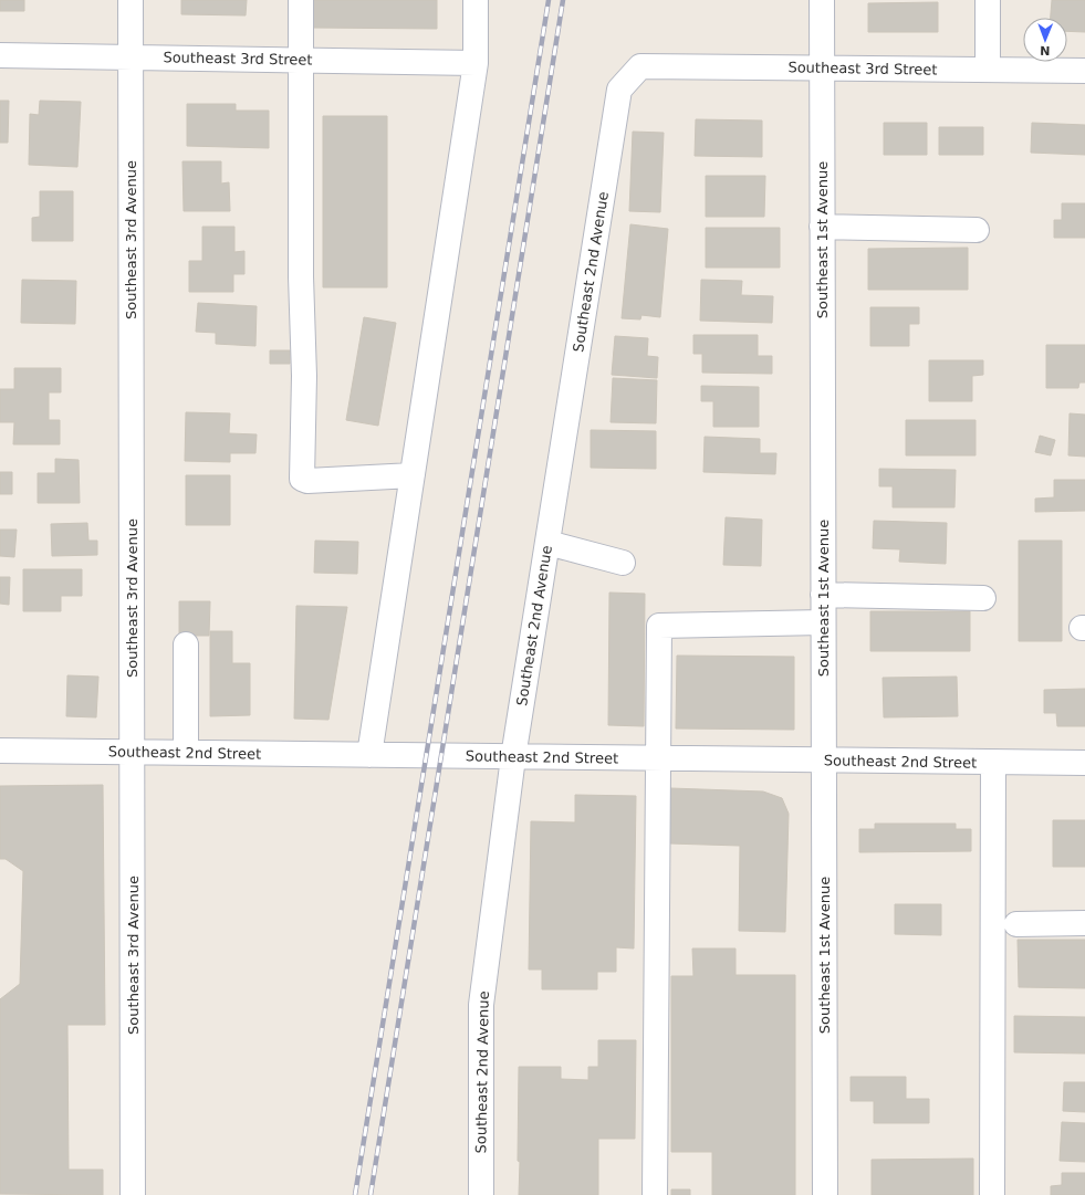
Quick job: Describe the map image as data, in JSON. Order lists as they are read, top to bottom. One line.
{"streets":{"street":["Southeast 3rd Street","Southeast 3rd Avenue","Southeast 1st Avenue","Southeast 2nd Avenue","Southeast 2nd Street"]},"crossings":[["Southeast 3rd Street","Southeast 3rd Avenue"],["Southeast 3rd Street","Southeast 1st Avenue"],["Southeast 3rd Street","Southeast 2nd Avenue"],["Southeast 3rd Avenue","Southeast 2nd Street"],["Southeast 1st Avenue","Southeast 2nd Street"],["Southeast 2nd Avenue","Southeast 2nd Street"]],"north":"bottom"}
